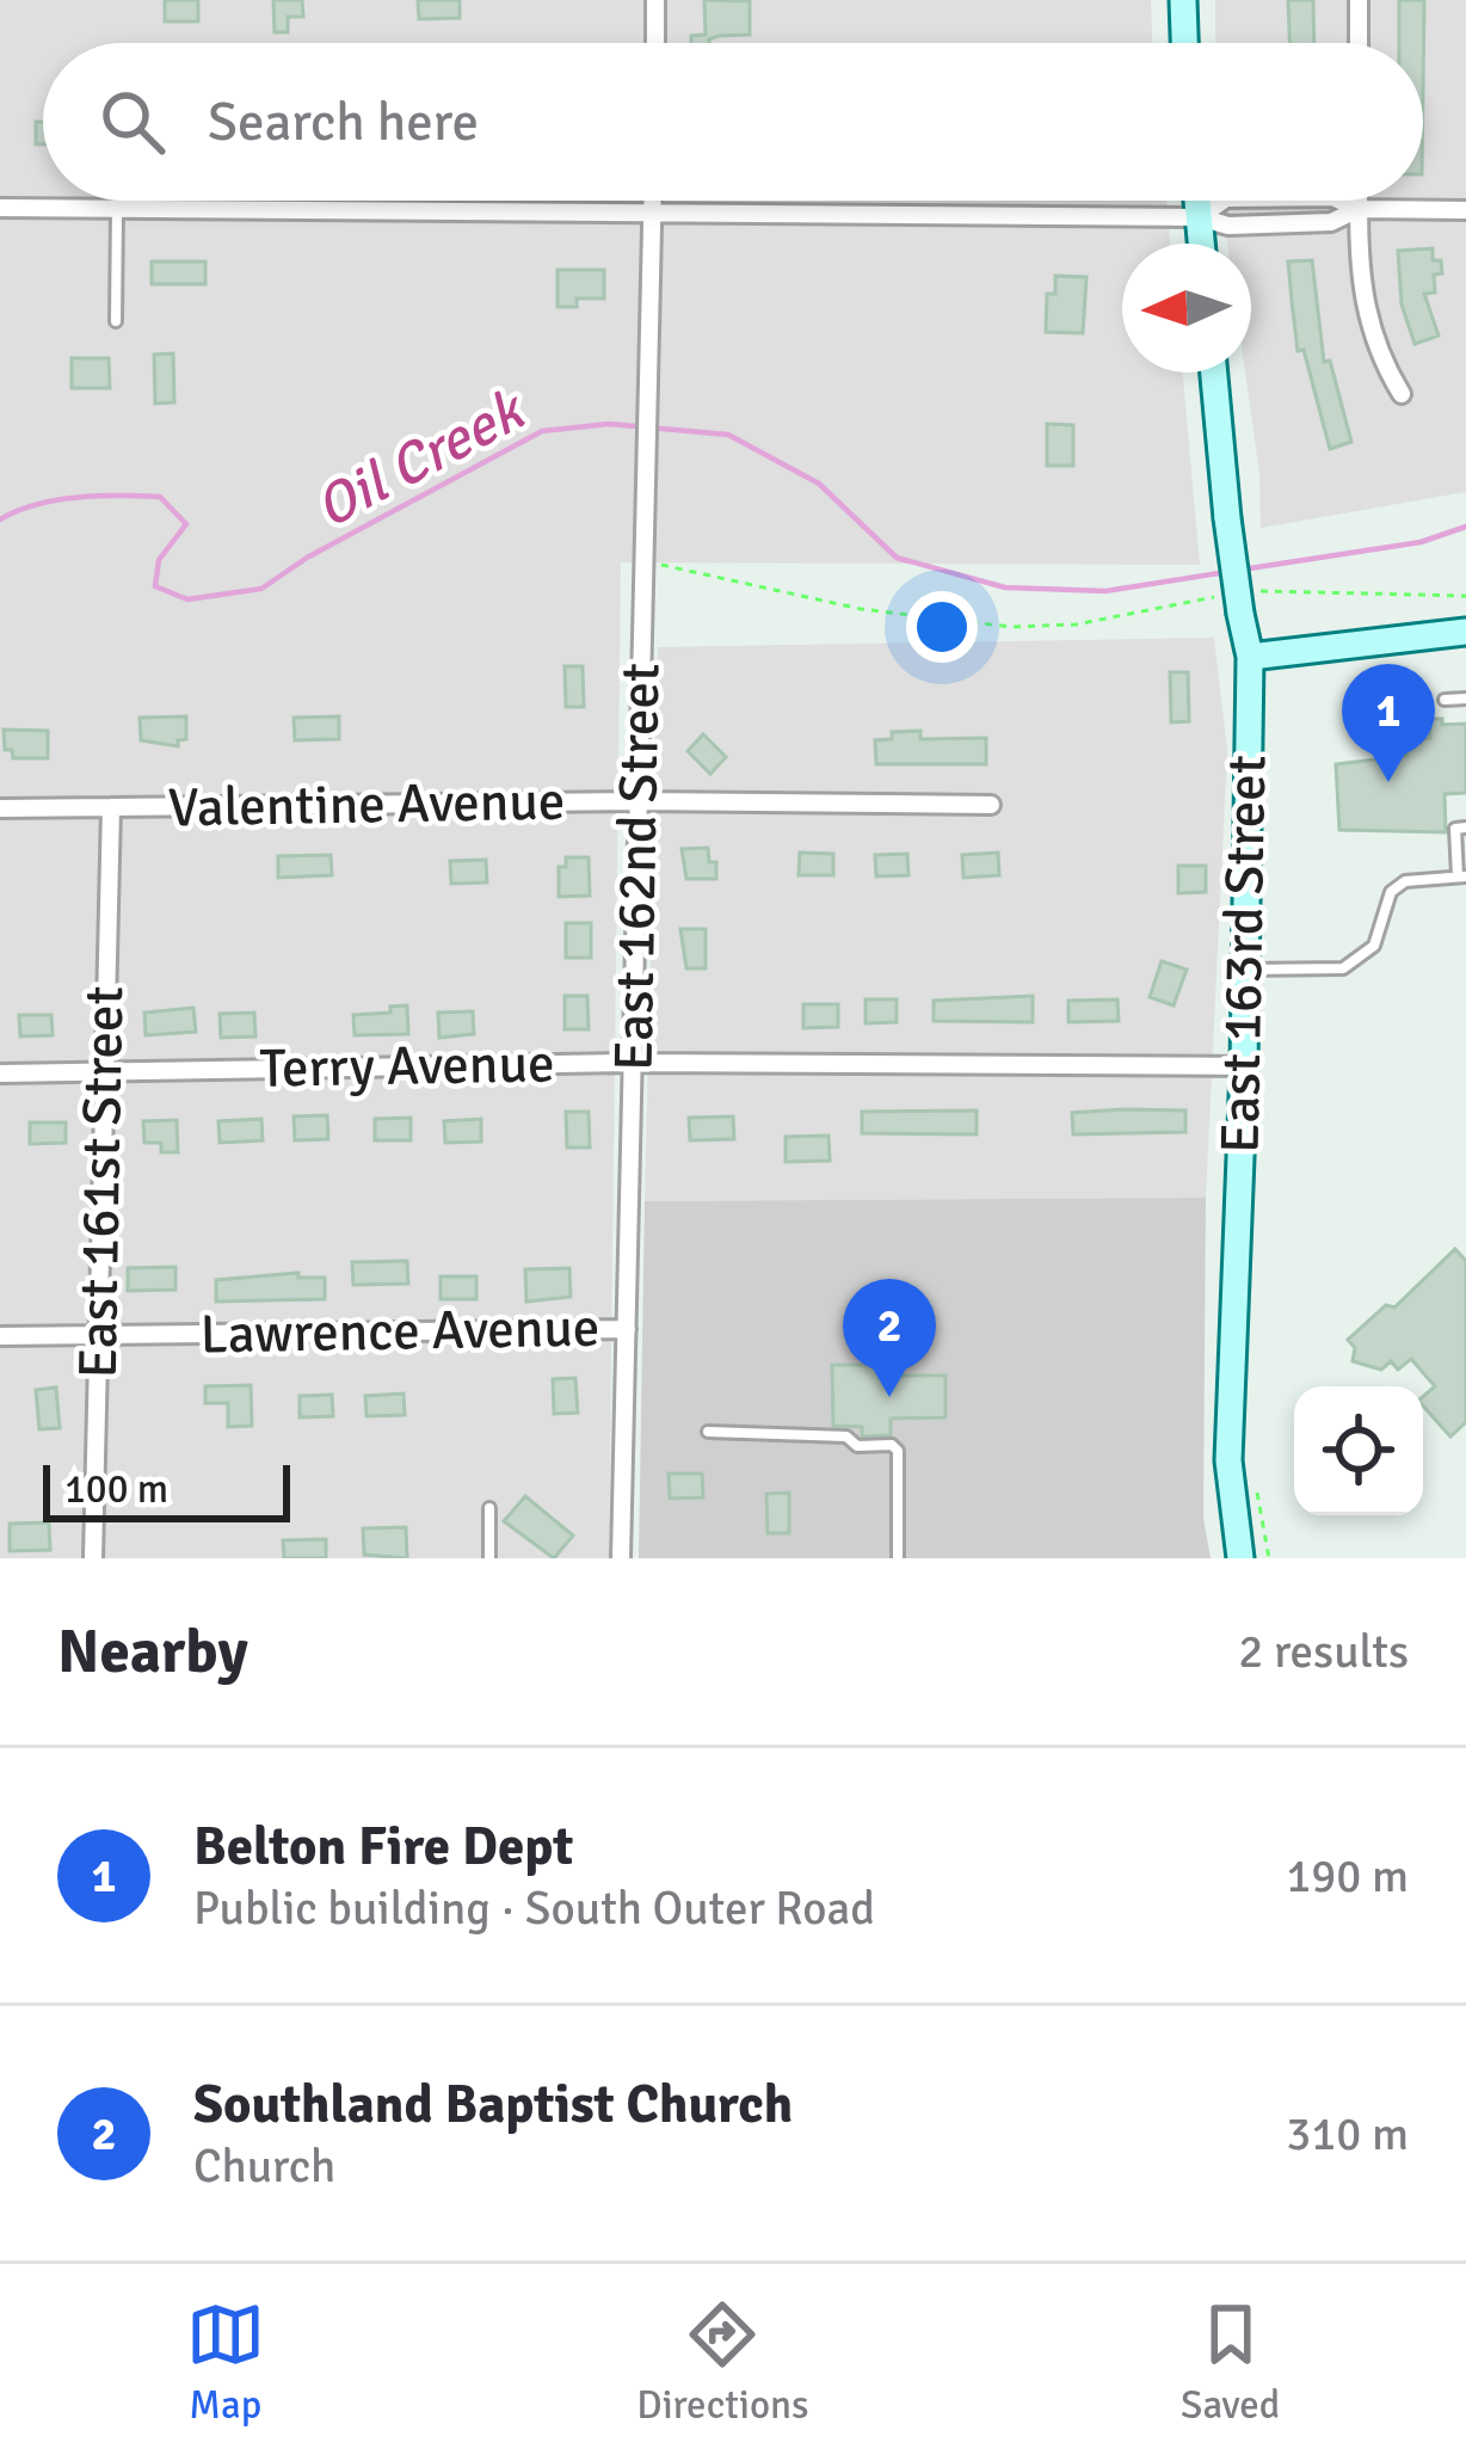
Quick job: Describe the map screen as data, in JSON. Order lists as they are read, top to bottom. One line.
{"streets":{"street":["Valentine Avenue","East 162nd Street","East 163rd Street","Terry Avenue","East 161st Street","Lawrence Avenue"]},"crossings":[["Valentine Avenue","East 162nd Street"],["Valentine Avenue","East 161st Street"],["East 162nd Street","Terry Avenue"],["East 162nd Street","Lawrence Avenue"],["East 163rd Street","Terry Avenue"],["Terry Avenue","East 161st Street"],["East 161st Street","Lawrence Avenue"]],"water":["Oil Creek"],"scale_bar":"100 m","north":"left","page":{"search":"Search here","pins":["1","2"],"scale":"100 m","heading":["Nearby","2 results"],"list":[{"mark":"1","name":"Belton Fire Dept","note":"Public building · South Outer Road","value":"190 m"},{"mark":"2","name":"Southland Baptist Church","note":"Church","value":"310 m"}],"nav":["Map","Directions","Saved"]}}
